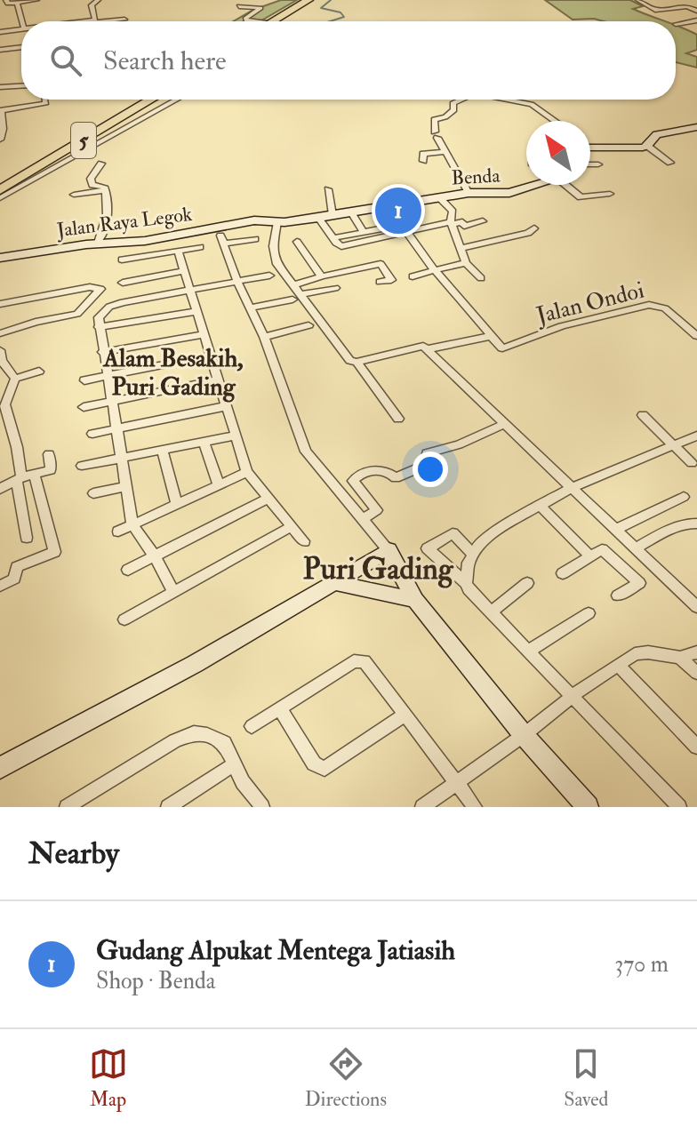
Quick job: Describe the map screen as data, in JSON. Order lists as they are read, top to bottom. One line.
{"streets":{"highway":["5"],"street":["Benda","Jalan Raya Legok","Jalan Ondoi"]},"crossings":[["Benda","Jalan Raya Legok"]],"districts":["Alam Besakih, Puri Gading","Puri Gading"],"north":"top left","page":{"search":"Search here","pins":"1","heading":"Nearby","list":[{"mark":"1","name":"Gudang Alpukat Mentega Jatiasih","note":"Shop · Benda","value":"370 m"}],"nav":["Map","Directions","Saved"]}}
